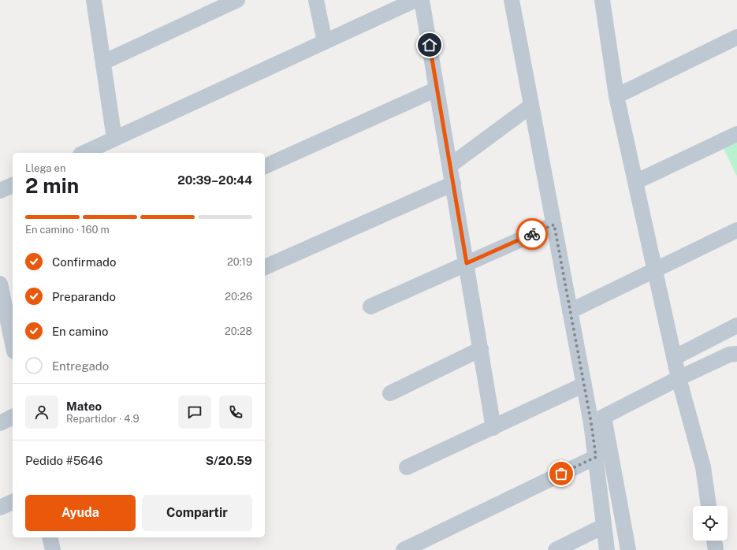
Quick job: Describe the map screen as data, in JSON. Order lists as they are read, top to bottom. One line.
{"page":{"heading":["2 min","Llega en","20:39–20:44"],"panel":["Mateo","Repartidor · 4.9","Pedido #5646","S/20.59"],"bar":"En camino · 160 m","list":[["Confirmado","20:19"],["Preparando","20:26"],["En camino","20:28"],"Entregado"],"buttons":["Ayuda","Compartir"]}}
